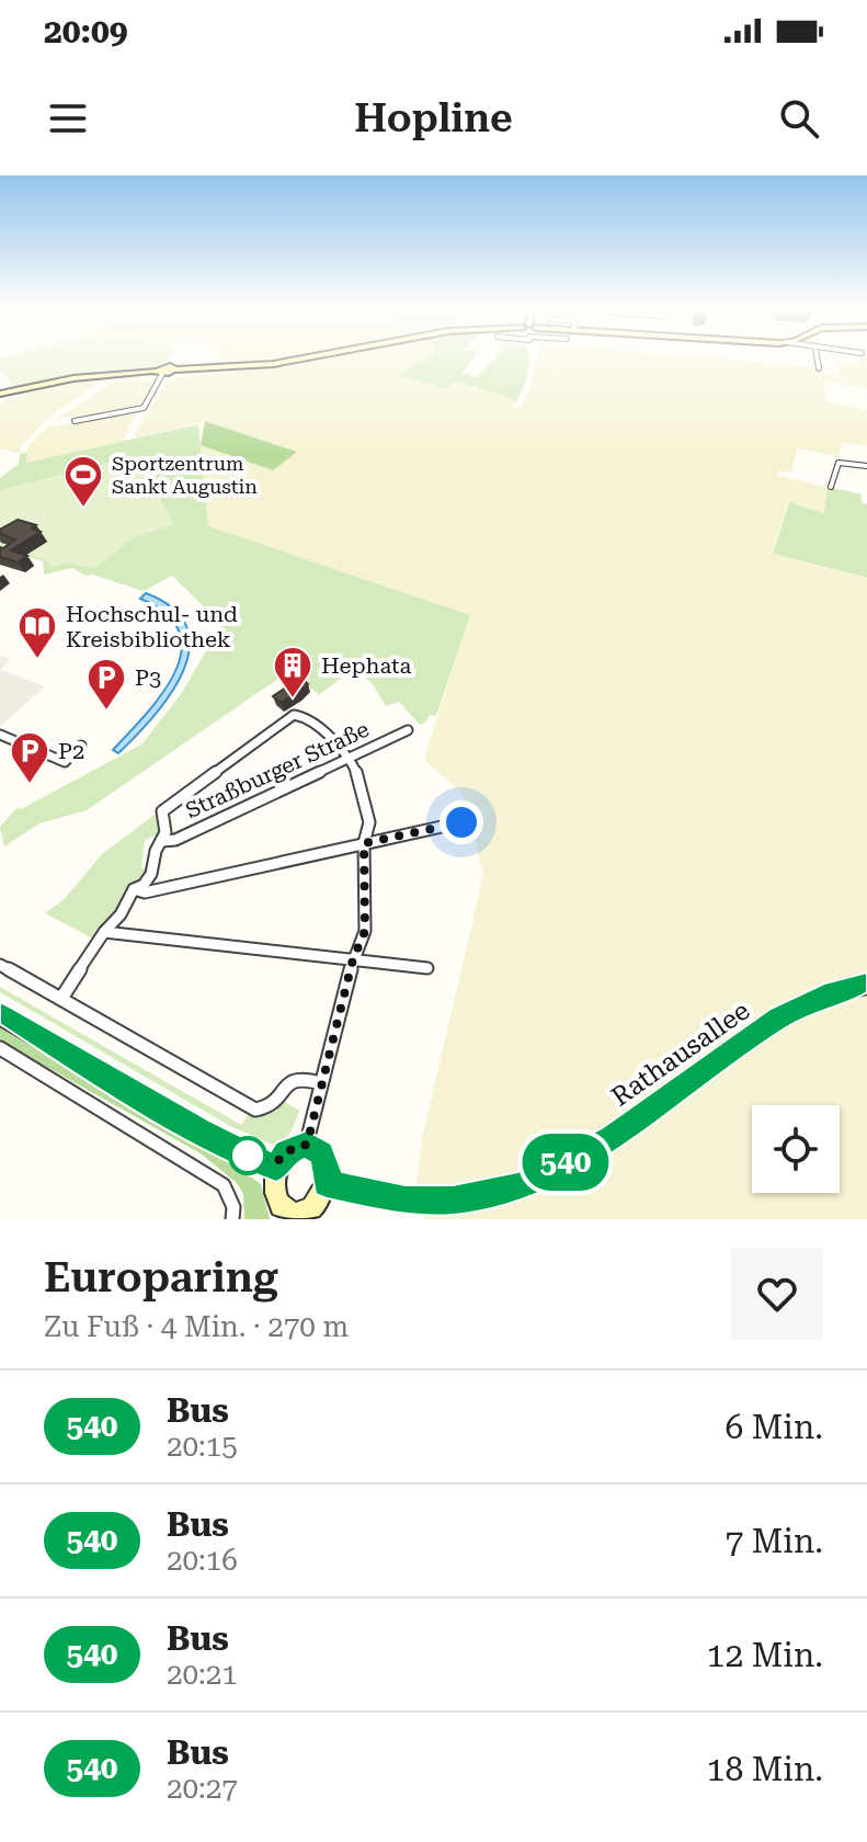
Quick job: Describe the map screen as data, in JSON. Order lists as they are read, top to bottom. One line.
{"streets":{"main road":["Rathausallee"],"street":["Straßburger Straße"]},"places":{"sports":["Sportzentrum Sankt Augustin"],"library":["Hochschul- und Kreisbibliothek"],"building":["Hephata"],"parking":["P3","P2"]},"lines":["bus line 540"],"page":{"status":"20:09","header":"Hopline","on_map":"540","heading":["Europaring","Zu Fuß · 4 Min. · 270 m"],"list":[{"mark":"540","name":"Bus","note":"20:15","value":"6 Min."},{"mark":"540","name":"Bus","note":"20:16","value":"7 Min."},{"mark":"540","name":"Bus","note":"20:21","value":"12 Min."},{"mark":"540","name":"Bus","note":"20:27","value":"18 Min."}]}}
